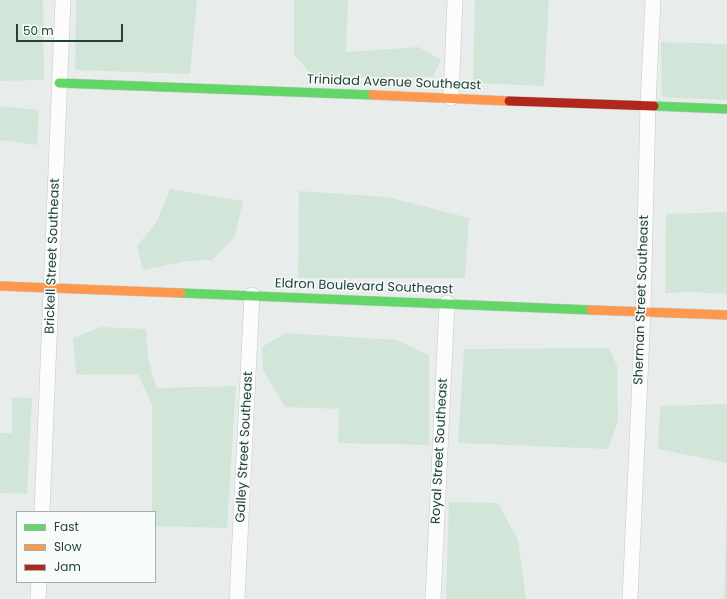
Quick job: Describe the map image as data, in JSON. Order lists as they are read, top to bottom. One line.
{"streets":{"street":["Trinidad Avenue Southeast","Brickell Street Southeast","Eldron Boulevard Southeast","Sherman Street Southeast","Galley Street Southeast","Royal Street Southeast"]},"crossings":[["Trinidad Avenue Southeast","Brickell Street Southeast"],["Trinidad Avenue Southeast","Sherman Street Southeast"],["Brickell Street Southeast","Eldron Boulevard Southeast"],["Eldron Boulevard Southeast","Sherman Street Southeast"],["Eldron Boulevard Southeast","Galley Street Southeast"],["Eldron Boulevard Southeast","Royal Street Southeast"]],"legend":["Fast","Slow","Jam"],"scale_bar":"50 m"}
